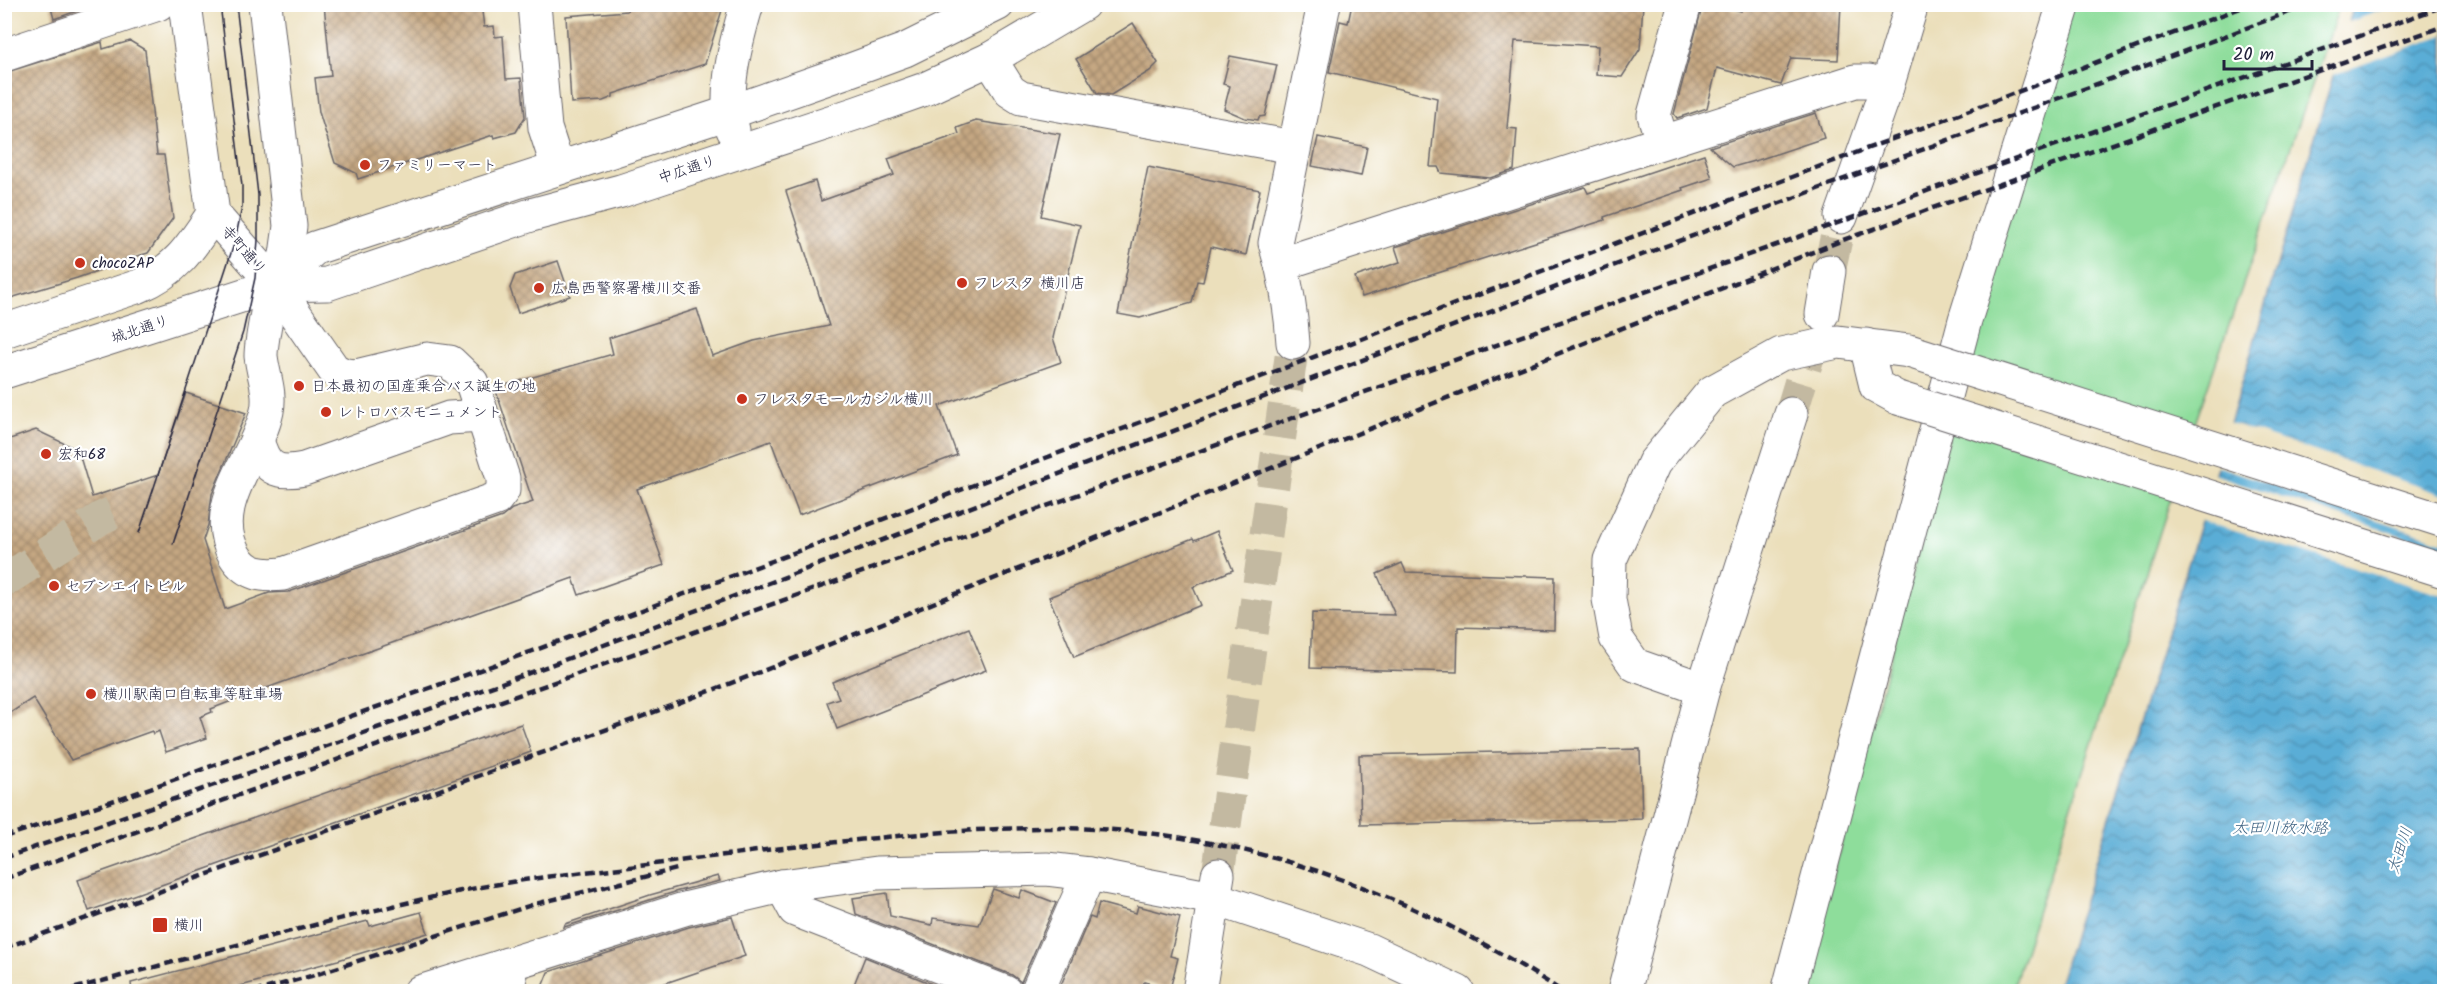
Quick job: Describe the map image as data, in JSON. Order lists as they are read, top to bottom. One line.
{"streets":{"main road":["中広通り","寺町通り","城北通り"]},"crossings":[["中広通り","寺町通り"],["中広通り","城北通り"],["寺町通り","城北通り"]],"water":["太田川放水路","太田川"],"places":{"other":["ファミリーマート","chocoZAP","フレスタ 横川店","広島西警察署横川交番","日本最初の国産乗合バス誕生の地","フレスタモールカジル横川","レトロバスモニュメント","宏和68","セブンエイトビル","横川駅南口自転車等駐車場"],"transit":["横川"]},"scale_bar":"20 m"}
